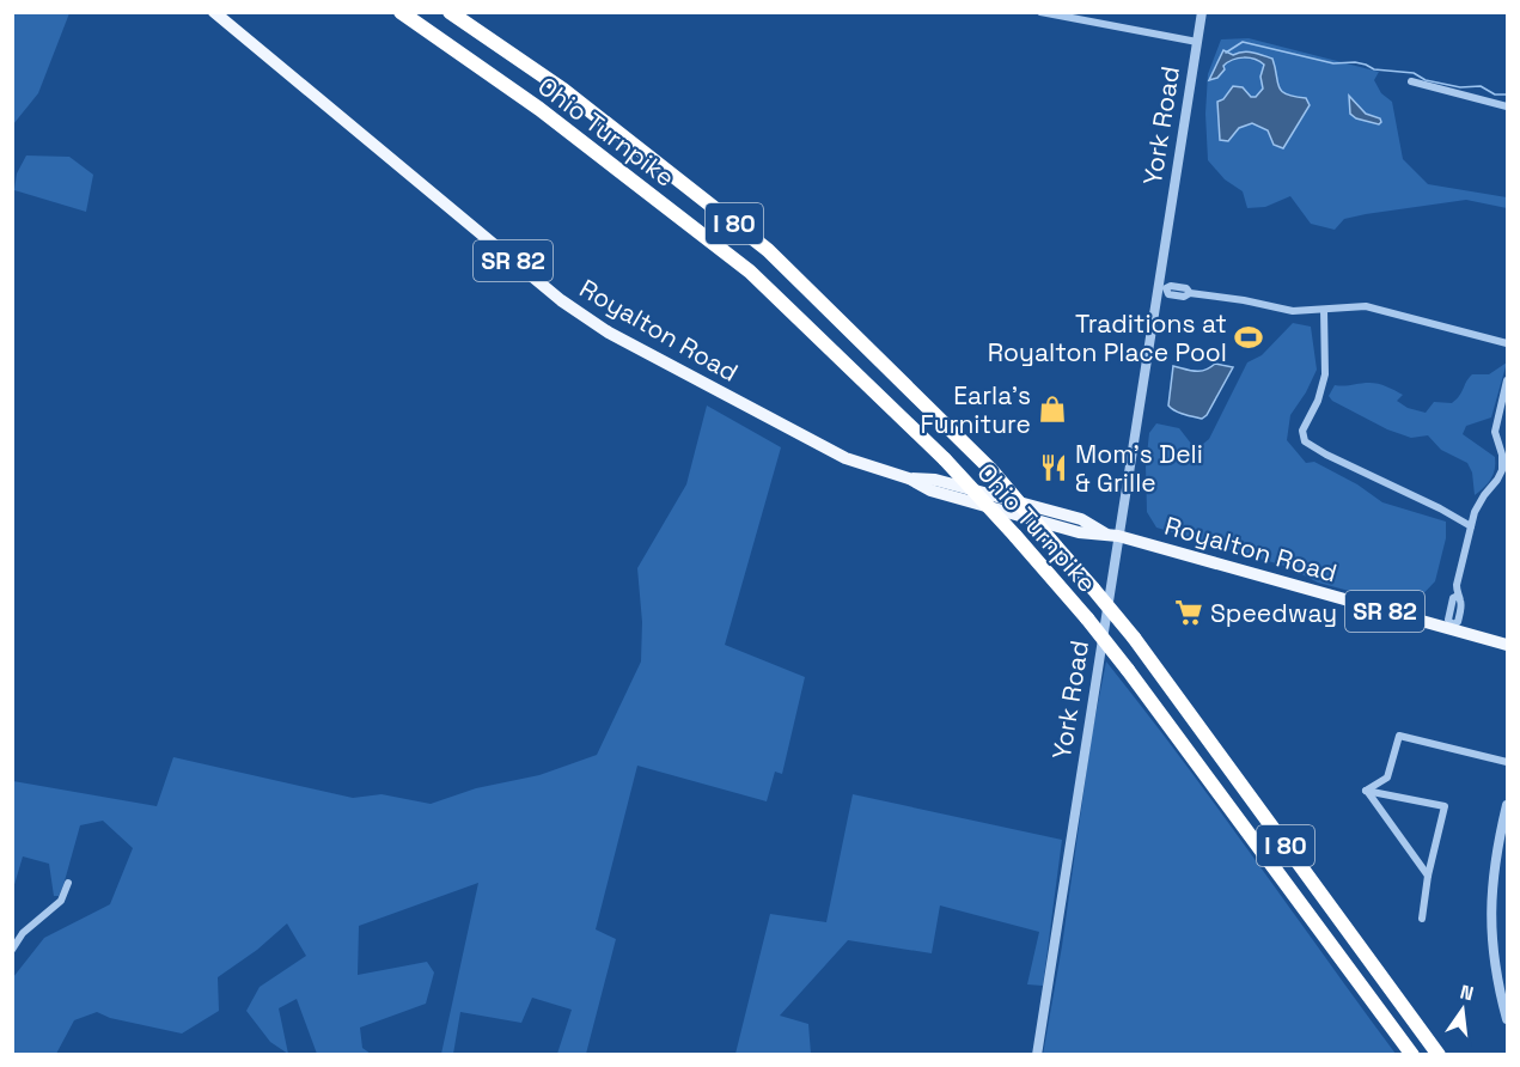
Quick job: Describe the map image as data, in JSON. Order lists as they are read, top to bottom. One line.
{"streets":{"highway":["Ohio Turnpike","I 80"],"main road":["SR 82","Royalton Road"],"street":["York Road"]},"crossings":[["York Road","Royalton Road"]],"places":{"sports":["Traditions at Royalton Place Pool"],"shop":["Earla's Furniture"],"restaurant":["Mom's Deli & Grille"],"supermarket":["Speedway"]},"north":"top"}
